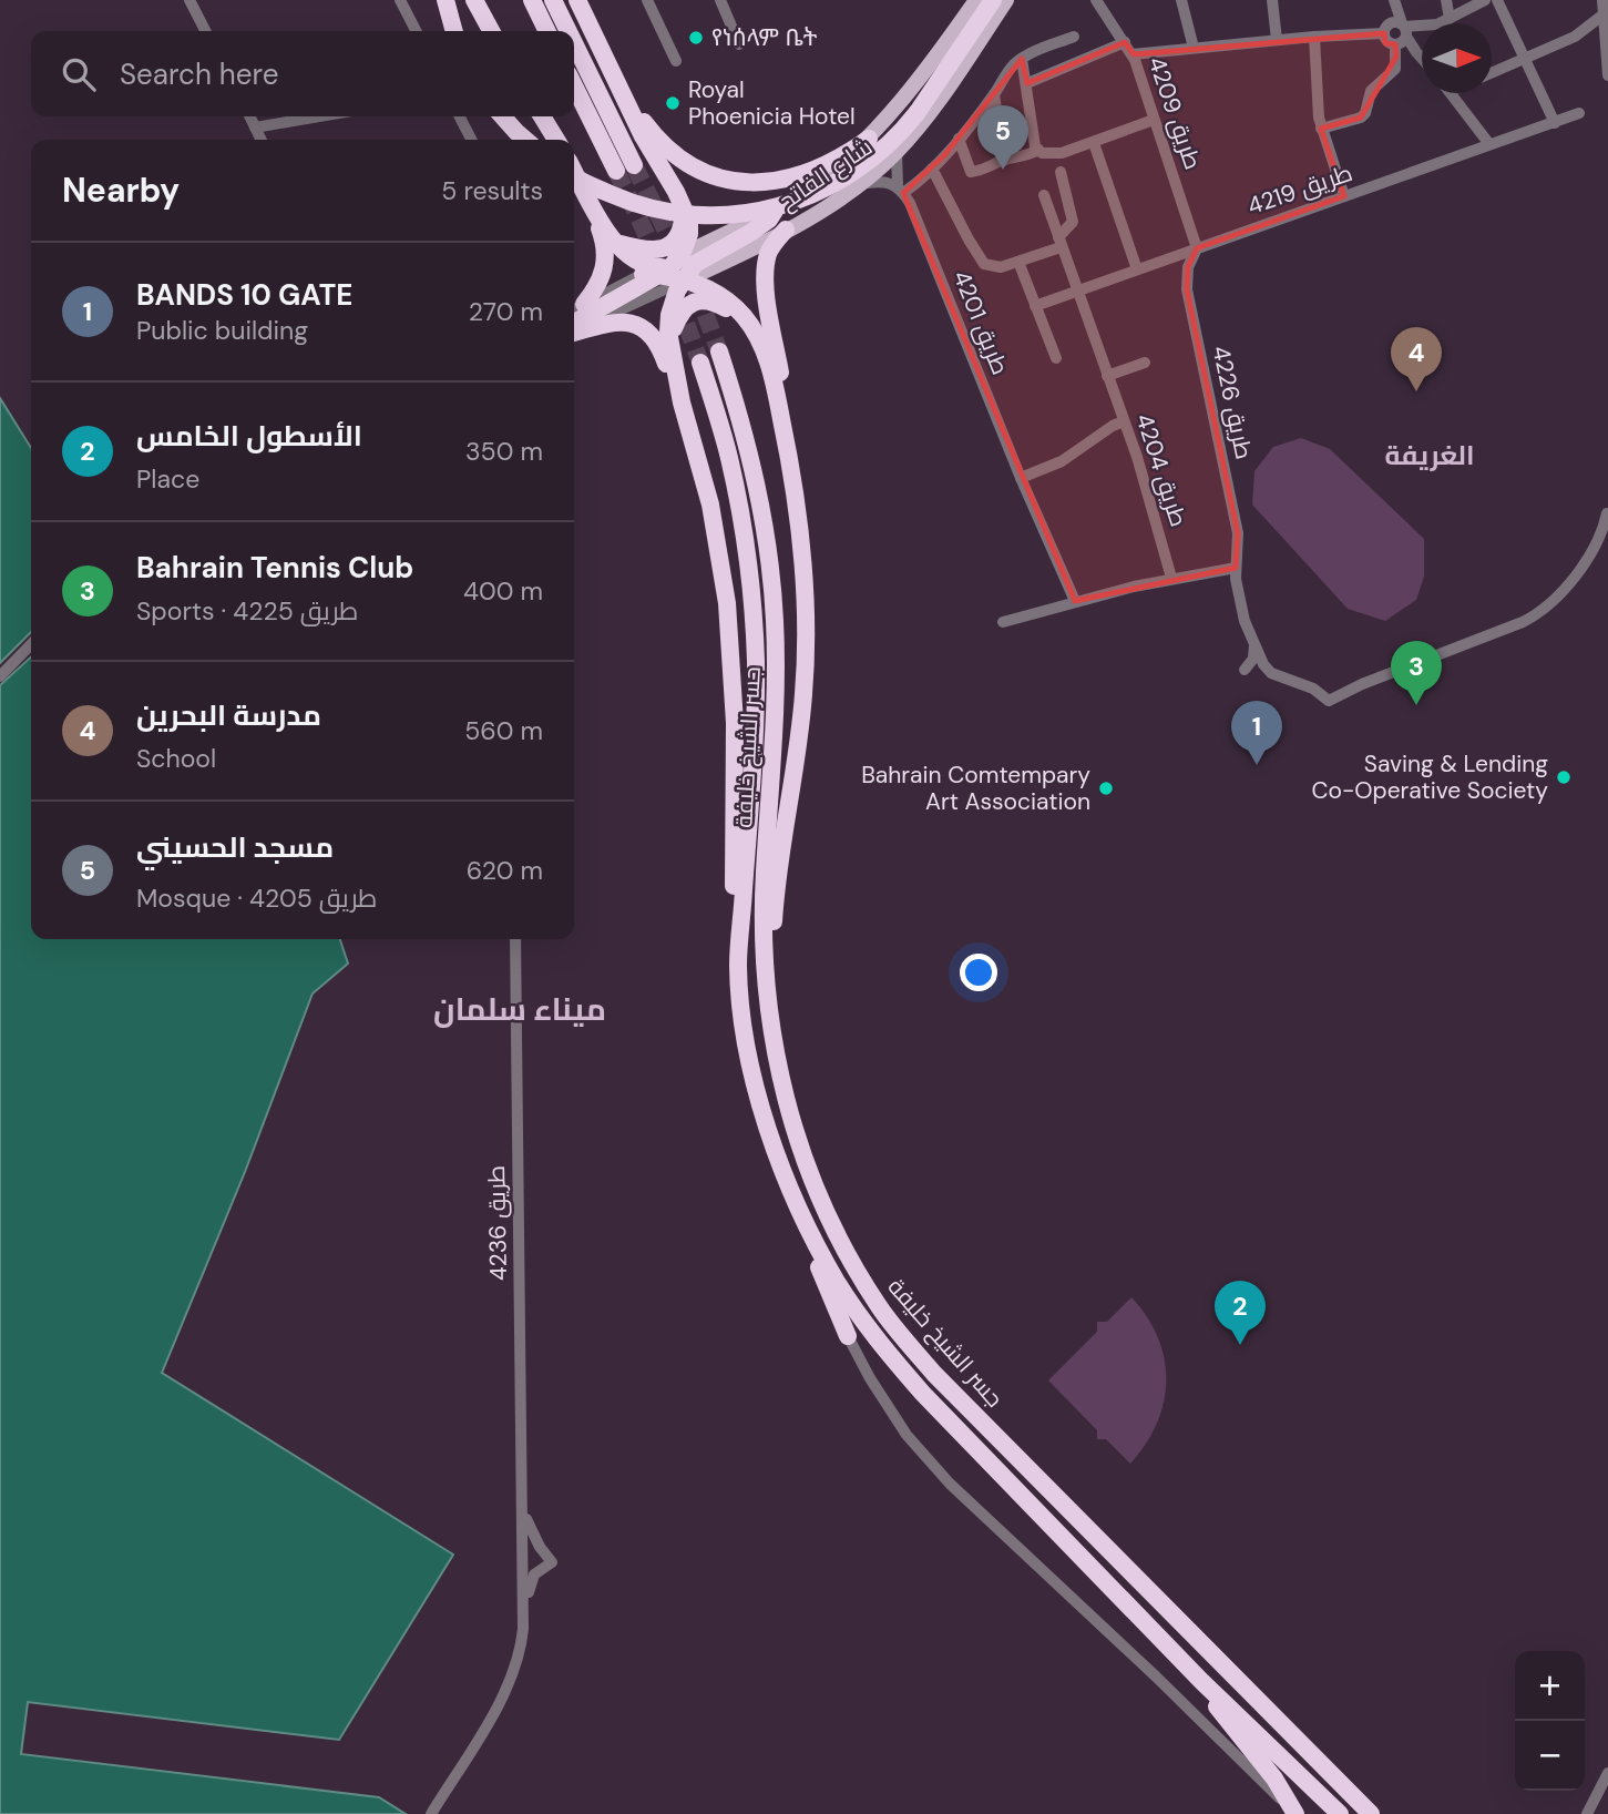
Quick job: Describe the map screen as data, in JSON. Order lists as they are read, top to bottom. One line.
{"streets":{"highway":["جسر الشيخ خليفة"],"main road":["شارع الفاتح"],"street":["طريق 4209","طريق 4219","طريق 4201","طريق 4226","طريق 4204","طريق 4236"]},"crossings":[["طريق 4209","طريق 4219"],["طريق 4209","طريق 4226"],["شارع الفاتح","طريق 4201"],["طريق 4219","طريق 4226"],["طريق 4219","طريق 4204"]],"districts":["الغريفة","ميناء سلمان"],"places":["የነሰላም ቤት","Royal Phoenicia Hotel","Saving & Lending Co-Operative Society","Bahrain Comtempary Art Association"],"north":"right","page":{"search":"Search here","pins":["5","4","3","1","2"],"heading":["Nearby","5 results"],"list":[{"mark":"1","name":"BANDS 10 GATE","note":"Public building","value":"270 m"},{"mark":"2","name":"الأسطول الخامس","note":"Place","value":"350 m"},{"mark":"3","name":"Bahrain Tennis Club","note":"Sports · طريق 4225","value":"400 m"},{"mark":"4","name":"مدرسة البحرين","note":"School","value":"560 m"},{"mark":"5","name":"مسجد الحسيني","note":"Mosque · طريق 4205","value":"620 m"}],"map_buttons":["+","−"]}}
